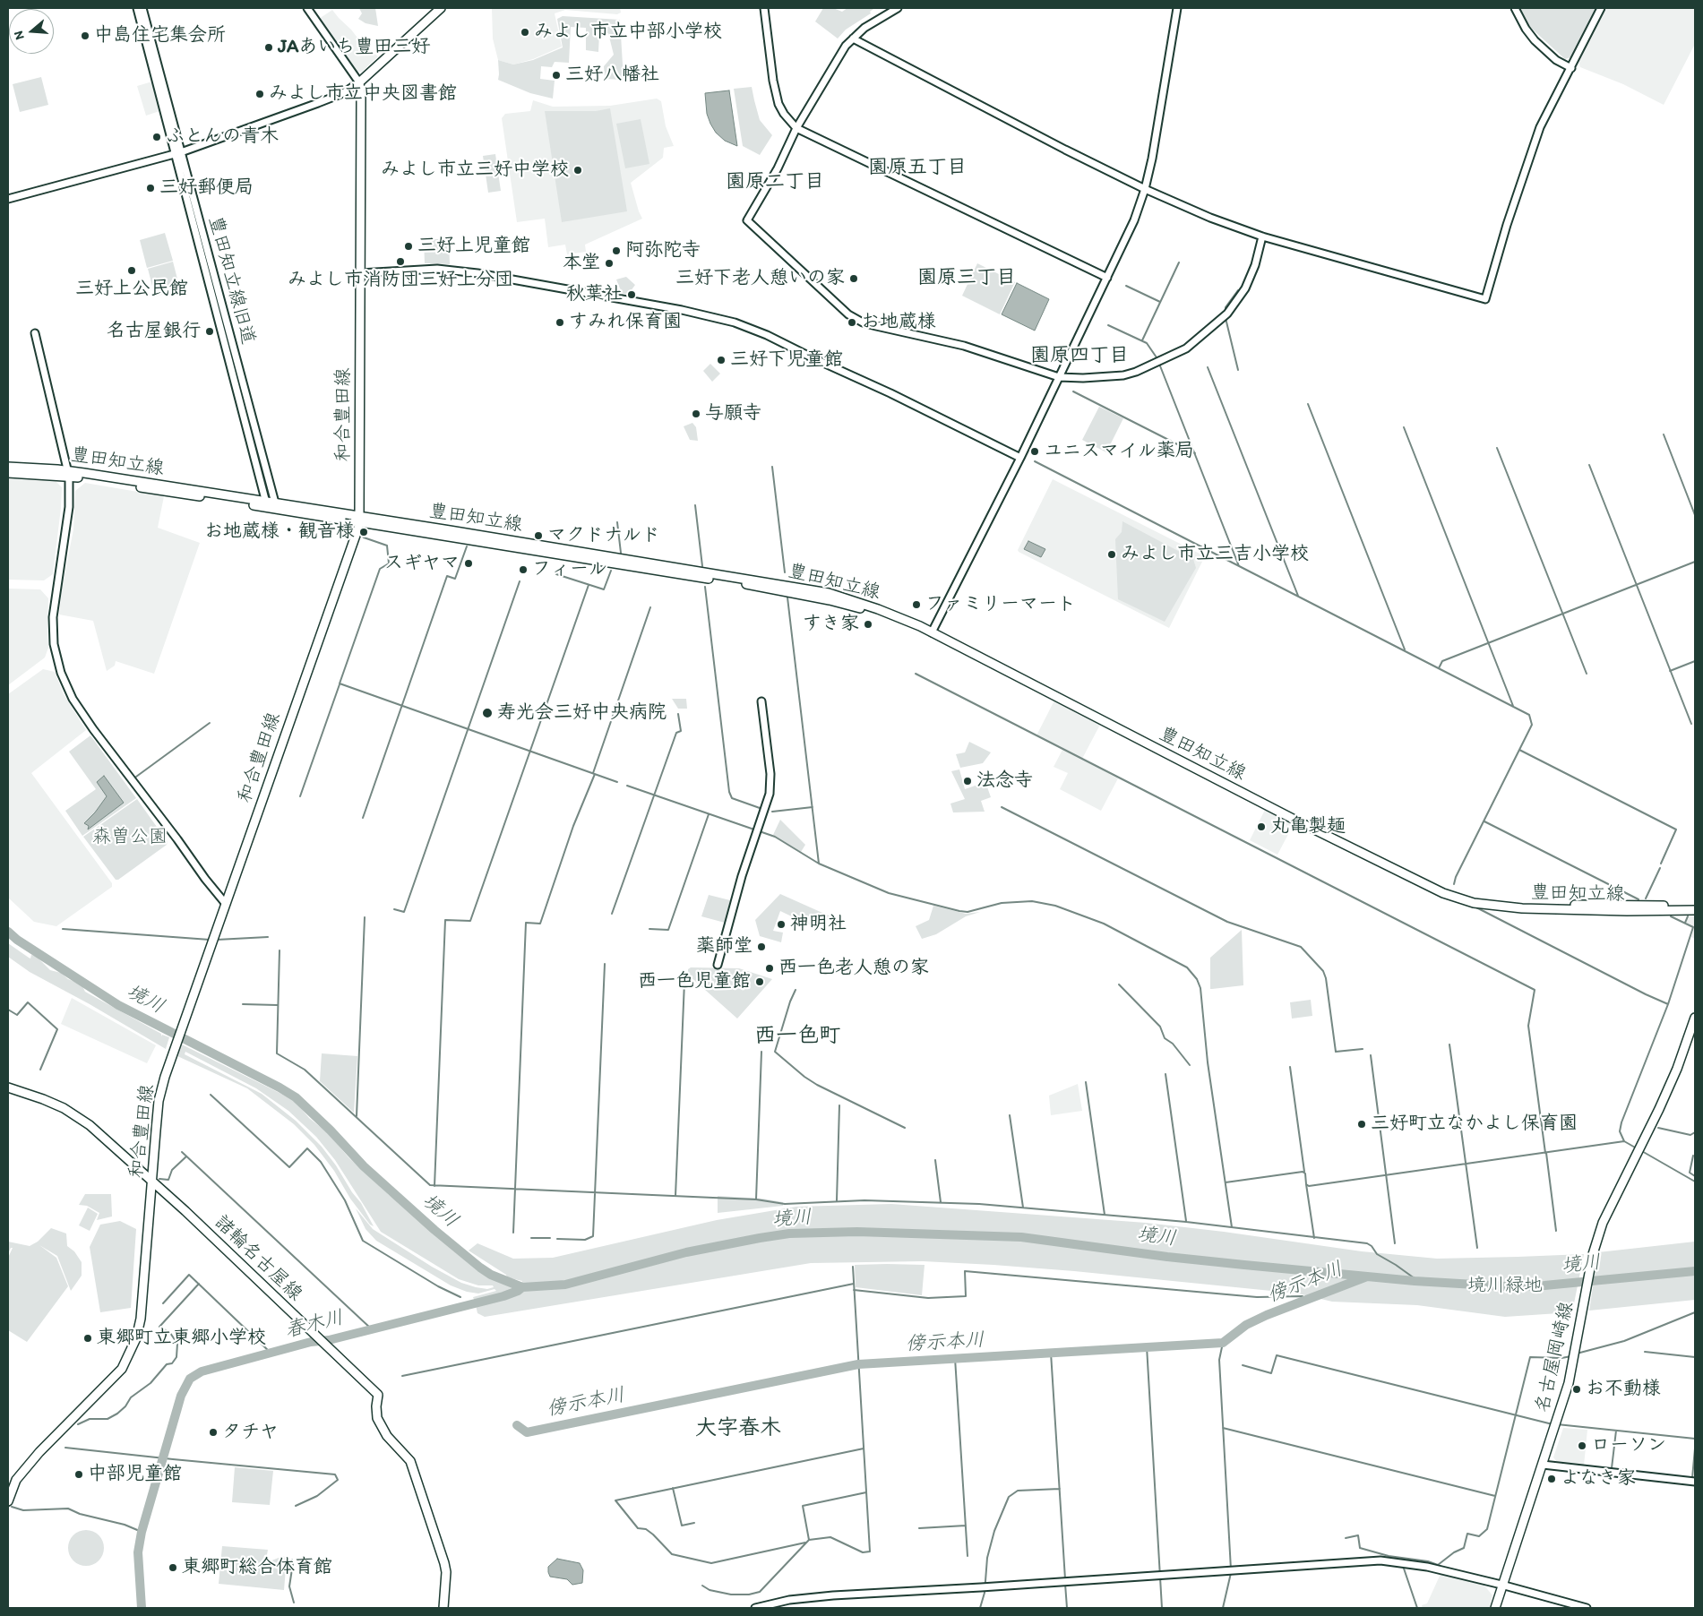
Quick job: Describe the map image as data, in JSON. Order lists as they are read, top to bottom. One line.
{"streets":{"main road":["和合豊田線","豊田知立線","諸輪名古屋線","名古屋岡崎線"],"street":["豊田知立線旧道"]},"crossings":[["豊田知立線旧道","豊田知立線"],["和合豊田線","豊田知立線"],["和合豊田線","諸輪名古屋線"]],"districts":["園原五丁目","園原二丁目","園原三丁目","園原四丁目","西一色町","大字春木"],"water":["境川","傍示本川","春木川"],"parks":["森曽公園","境川緑地"],"places":["みよし市立中部小学校","中島住宅集会所","JAあいち豊田三好","三好八幡社","みよし市立中央図書館","ふとんの青木","みよし市立三好中学校","三好郵便局","三好上児童館","阿弥陀寺","みよし市消防団三好上分団","本堂","三好上公民館","三好下老人憩いの家","秋葉社","すみれ保育園","お地蔵様","名古屋銀行","三好下児童館","与願寺","ユニスマイル薬局","お地蔵様・観音様","マクドナルド","みよし市立三吉小学校","スギヤマ","フィール","ファミリーマート","すき家","寿光会三好中央病院","法念寺","丸亀製麺","神明社","薬師堂","西一色老人憩の家","西一色児童館","三好町立なかよし保育園","東郷町立東郷小学校","お不動様","タチヤ","ローソン","中部児童館","よなき家","東郷町総合体育館"],"north":"left"}
